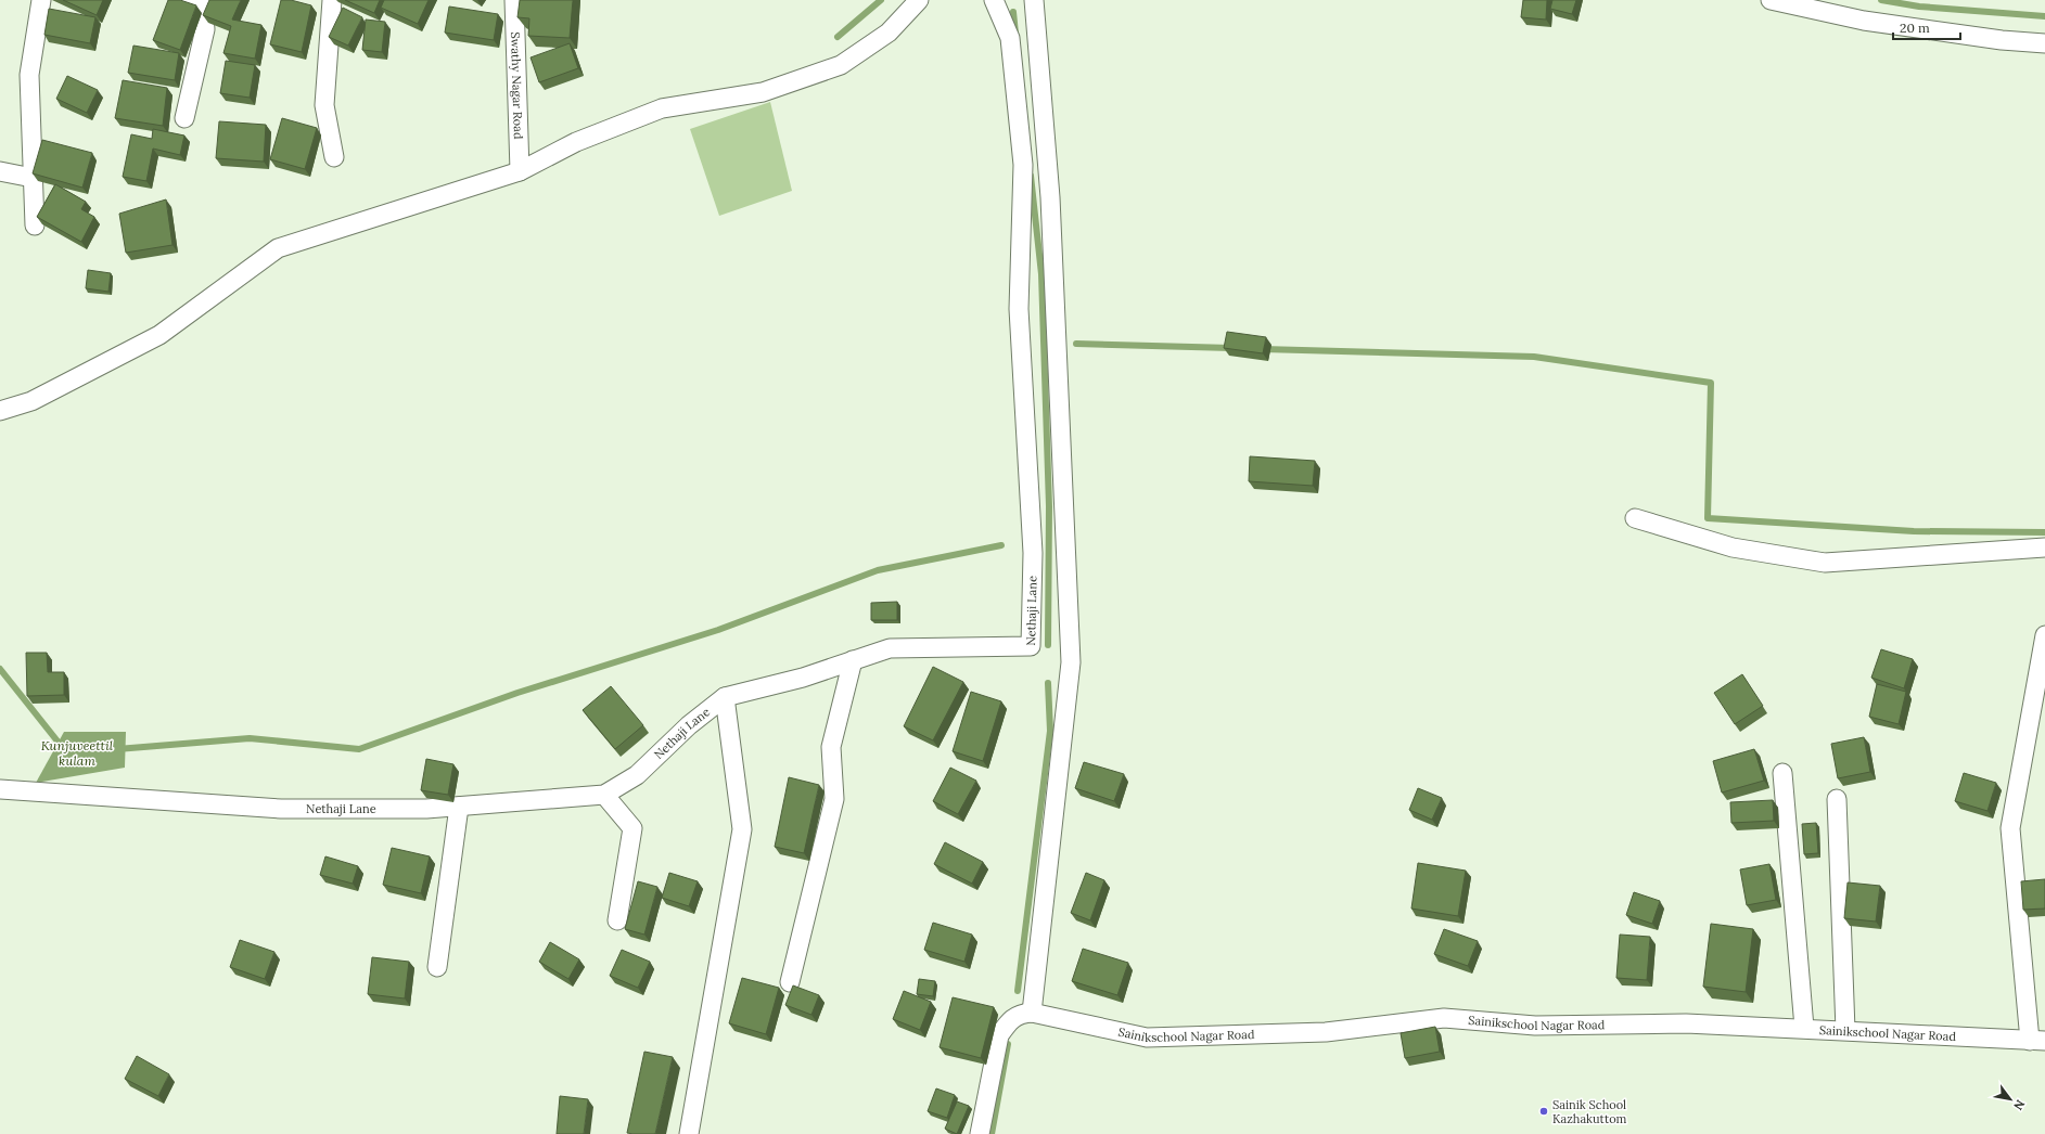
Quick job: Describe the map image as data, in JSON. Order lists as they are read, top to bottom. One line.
{"streets":{"street":["Swathy Nagar Road","Nethaji Lane","Sainikschool Nagar Road"]},"water":["Kunjuveettil kulam"],"places":["Sainik School Kazhakuttom"],"scale_bar":"20 m","north":"bottom right"}
